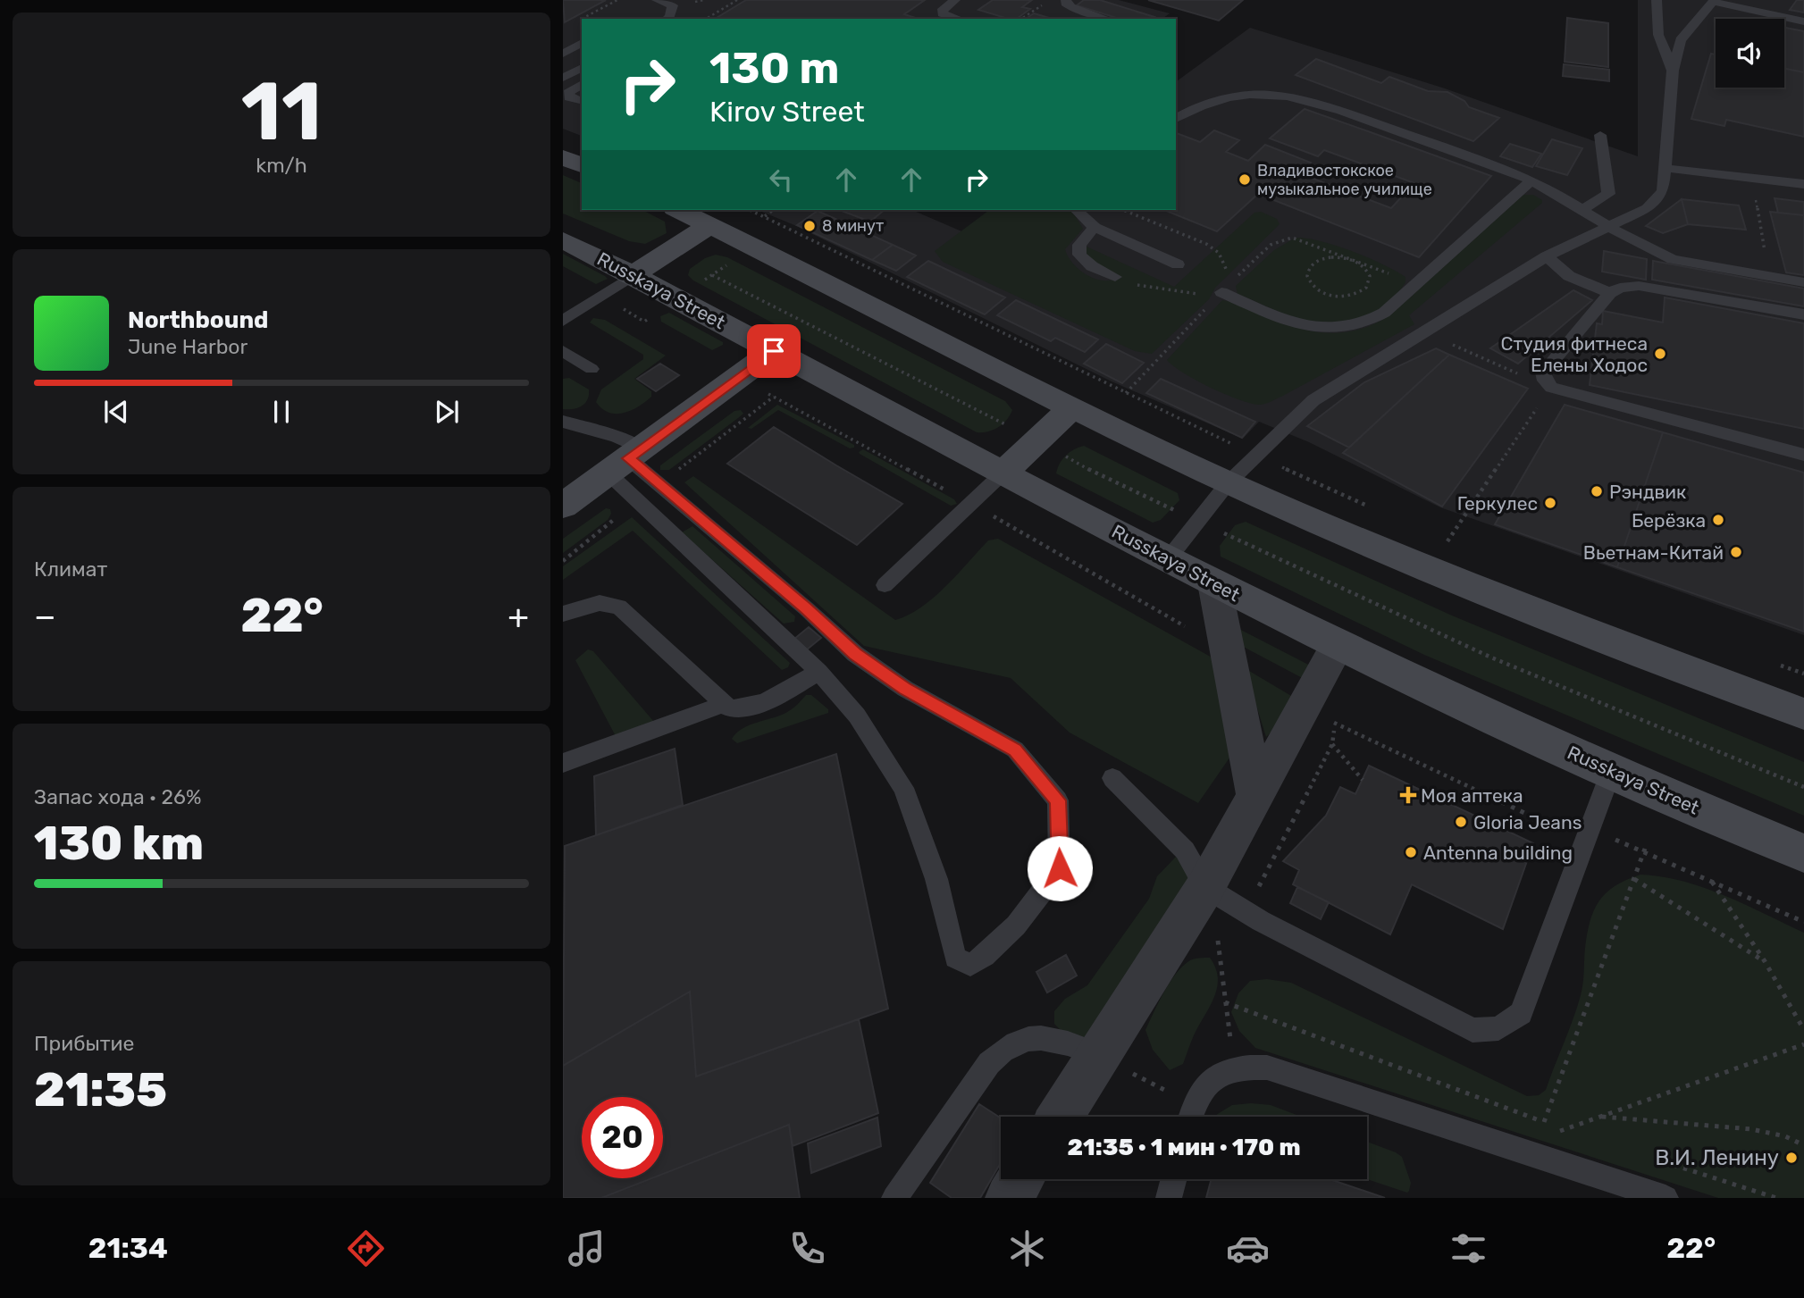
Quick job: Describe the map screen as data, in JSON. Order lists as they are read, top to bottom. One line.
{"streets":{"main road":["Russkaya Street"]},"places":{"other":["Владивостокское музыкальное училище","8 минут","Студия фитнеса Елены Ходос","Рэндвик","Геркулес","Берёзка","Вьетнам-Китай","Gloria Jeans","Antenna building","В.И. Ленину"],"health":["Моя аптека"]},"page":{"tile":[["11","km/h"],"Климат",["Запас хода · 26%","130 km"],["Прибытие","21:35"]],"turn":["130 m","Kirov Street"],"song":["Northbound","June Harbor"],"heat":["−","22°","+"],"limit":"20","trip":"21:35 · 1 мин · 170 m","tabs":["21:34","22°"]}}
